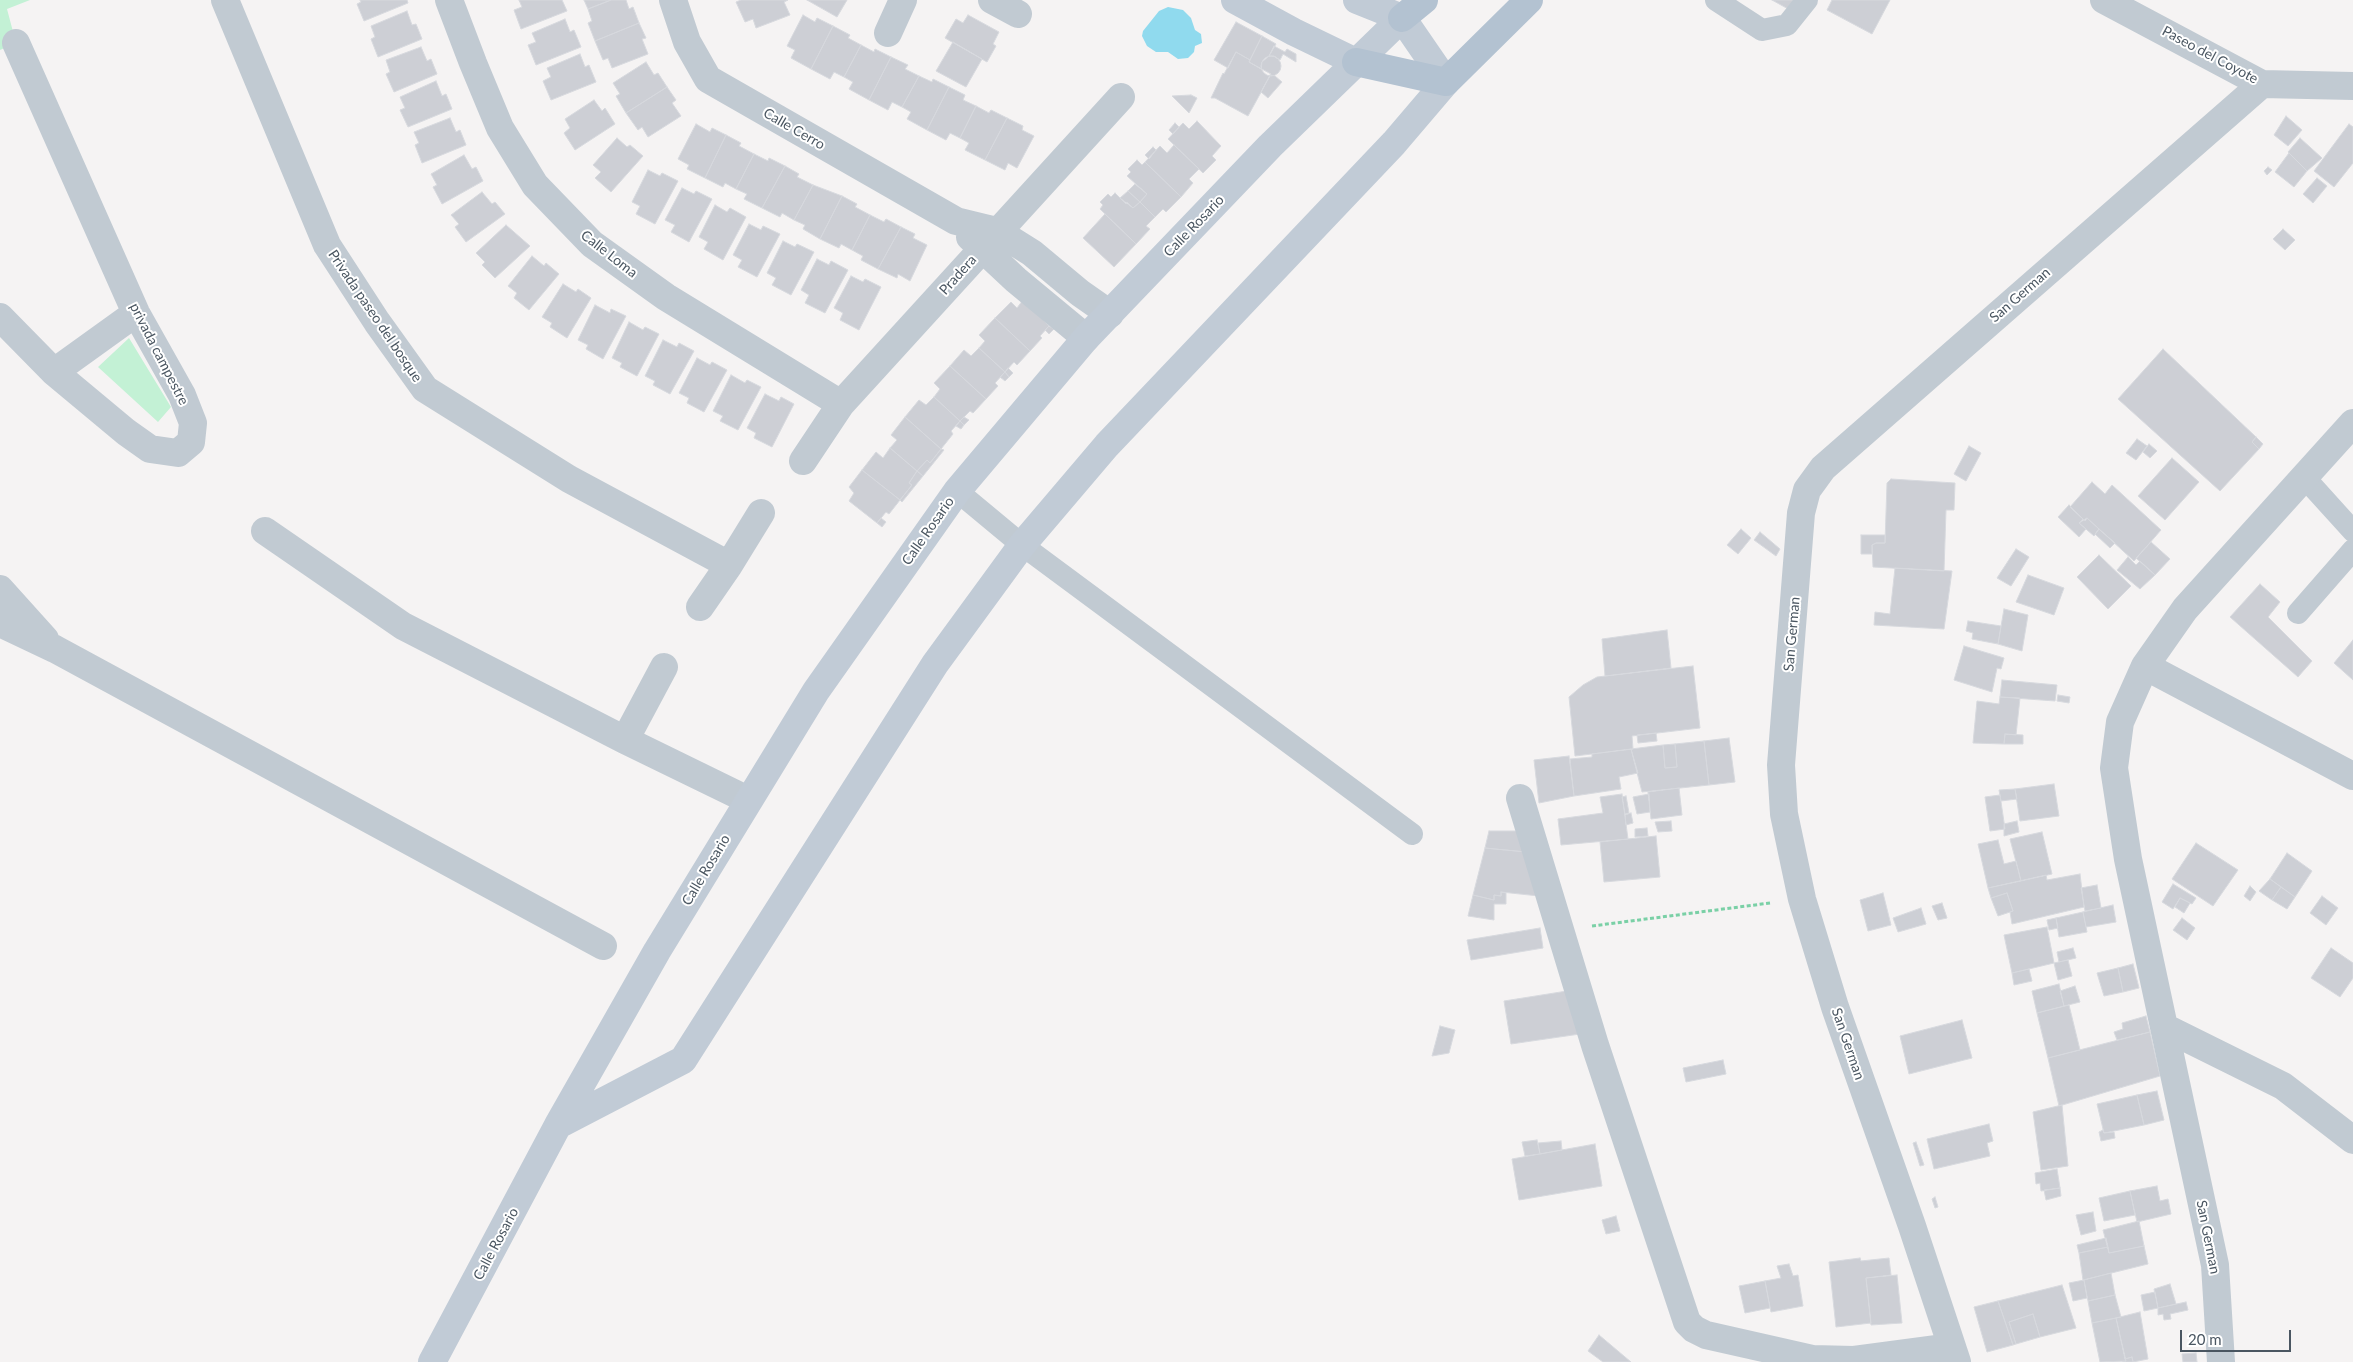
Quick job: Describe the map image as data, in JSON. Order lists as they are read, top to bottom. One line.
{"streets":{"main road":["Calle Rosario"],"street":["Paseo del Coyote","Calle Cerro","Calle Loma","Pradera","San German","Privada paseo del bosque","privada campestre"]},"crossings":[["Paseo del Coyote","San German"],["Calle Cerro","Calle Rosario"],["Calle Cerro","Pradera"],["Calle Loma","Pradera"]],"scale_bar":"20 m"}
